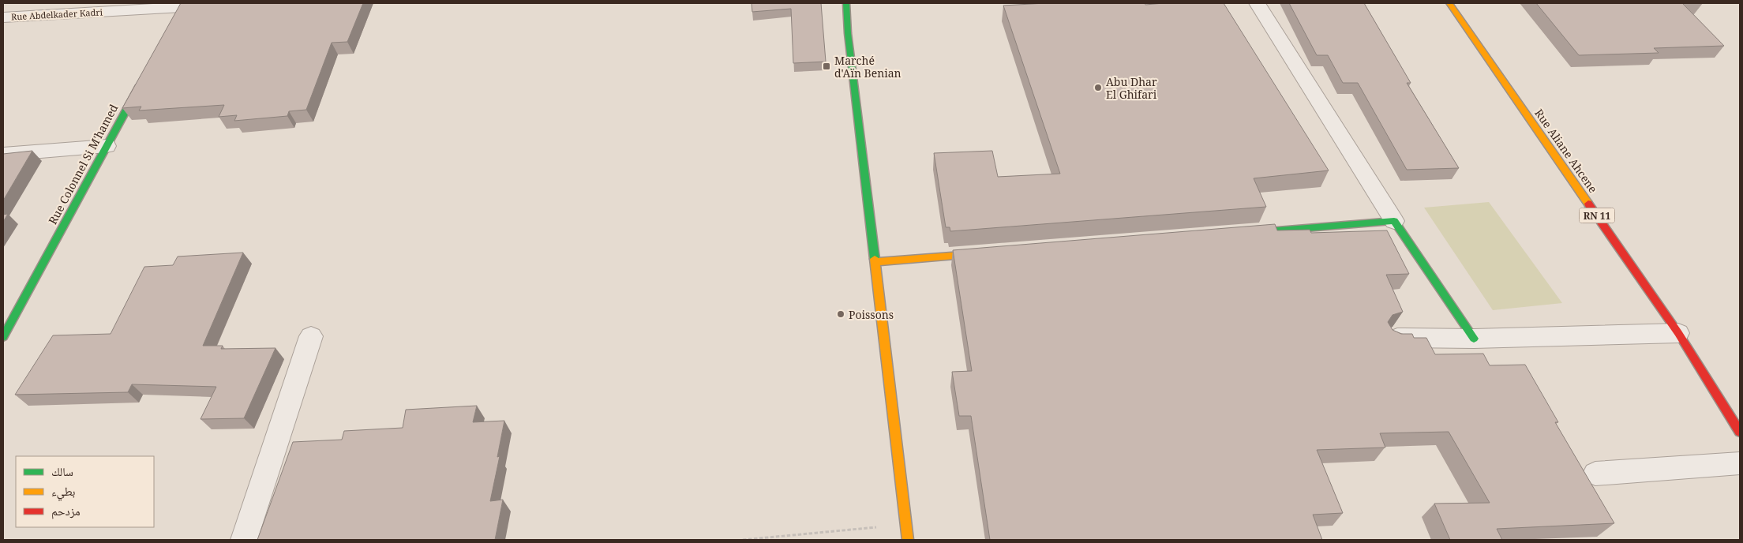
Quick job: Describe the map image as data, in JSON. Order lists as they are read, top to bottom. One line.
{"streets":{"street":["Rue Abdelkader Kadri","Rue Aliane Ahcene","Rue Colonnel Si M'hamed","RN 11"]},"places":{"transit":["Marché d'Aïn Benian"],"other":["Abu Dhar El Ghifari","Poissons"]},"legend":["سالك","بطيء","مزدحم"]}
